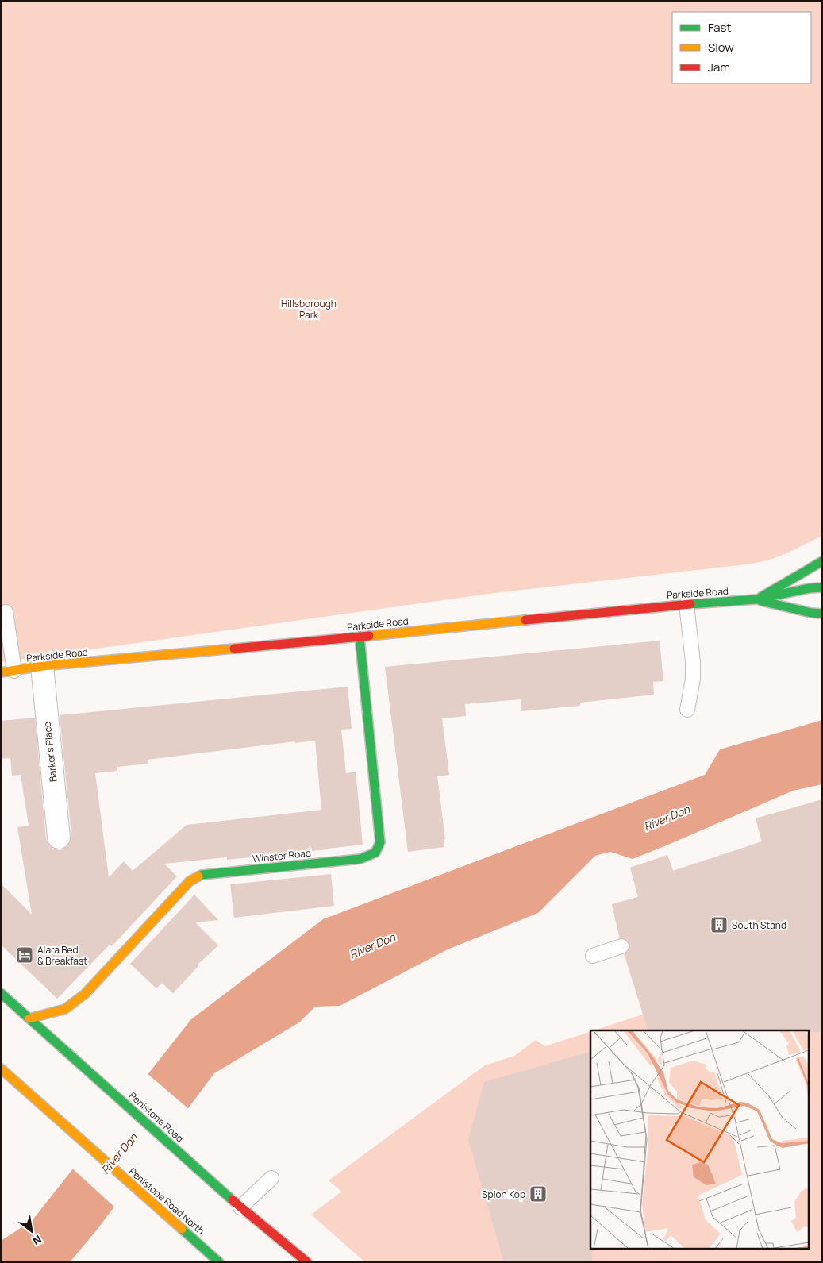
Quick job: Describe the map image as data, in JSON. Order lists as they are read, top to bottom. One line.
{"streets":{"main road":["Parkside Road","Winster Road","Penistone Road","Penistone Road North"],"street":["Barker's Place"]},"crossings":[["Parkside Road","Barker's Place"],["Parkside Road","Winster Road"],["Winster Road","Penistone Road"]],"water":["River Don"],"parks":["Hillsborough Park"],"places":{"building":["South Stand","Spion Kop"],"hotel":["Alara Bed & Breakfast"]},"legend":["Fast","Slow","Jam"],"north":"bottom right"}
